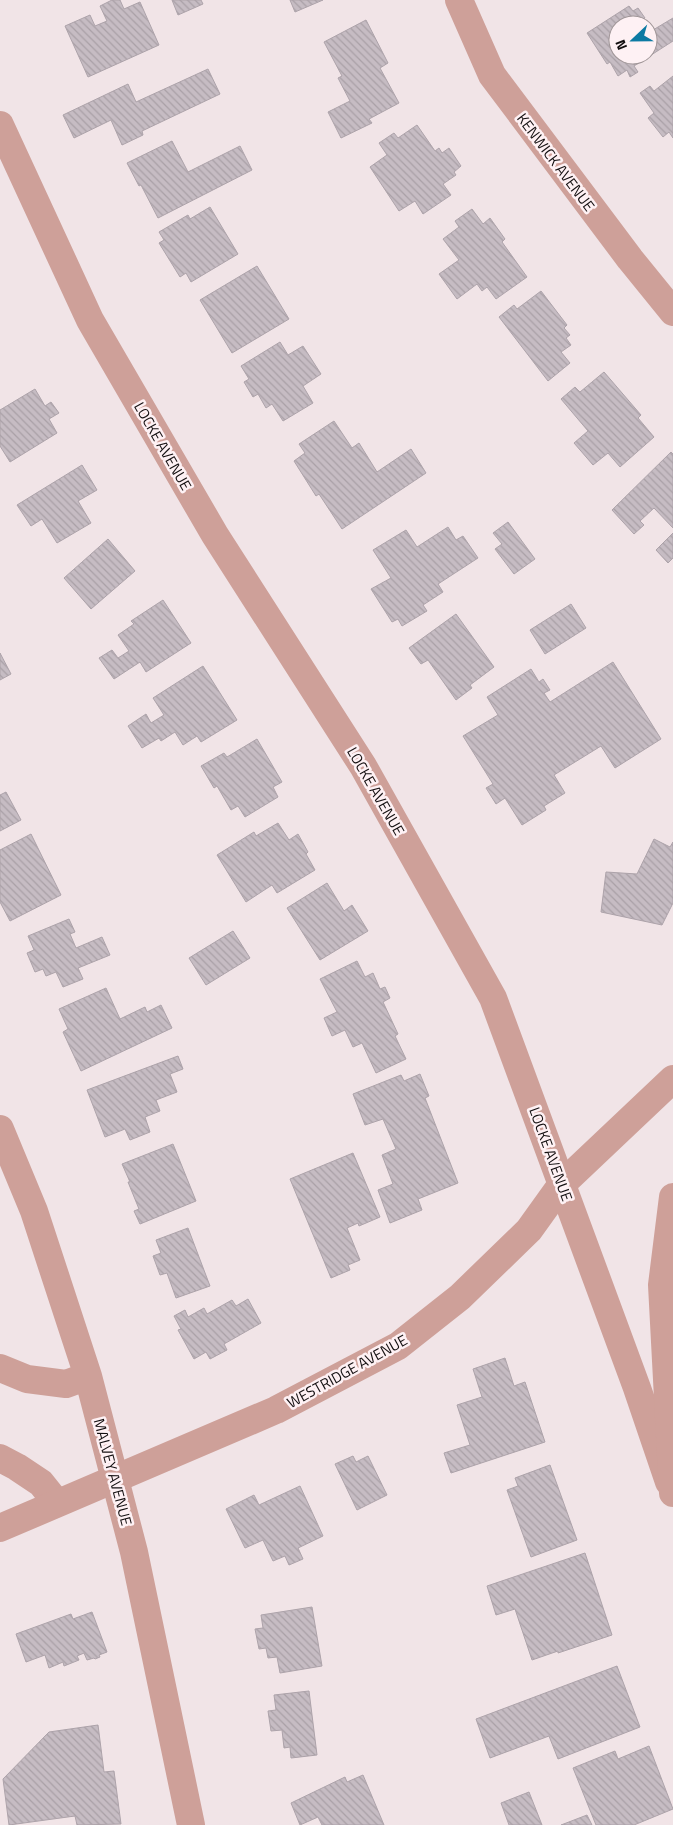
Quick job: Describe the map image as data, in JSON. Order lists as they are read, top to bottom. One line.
{"streets":{"street":["KENWICK AVENUE","LOCKE AVENUE","WESTRIDGE AVENUE","MALVEY AVENUE"]},"crossings":[["LOCKE AVENUE","WESTRIDGE AVENUE"],["WESTRIDGE AVENUE","MALVEY AVENUE"]],"north":"left"}
